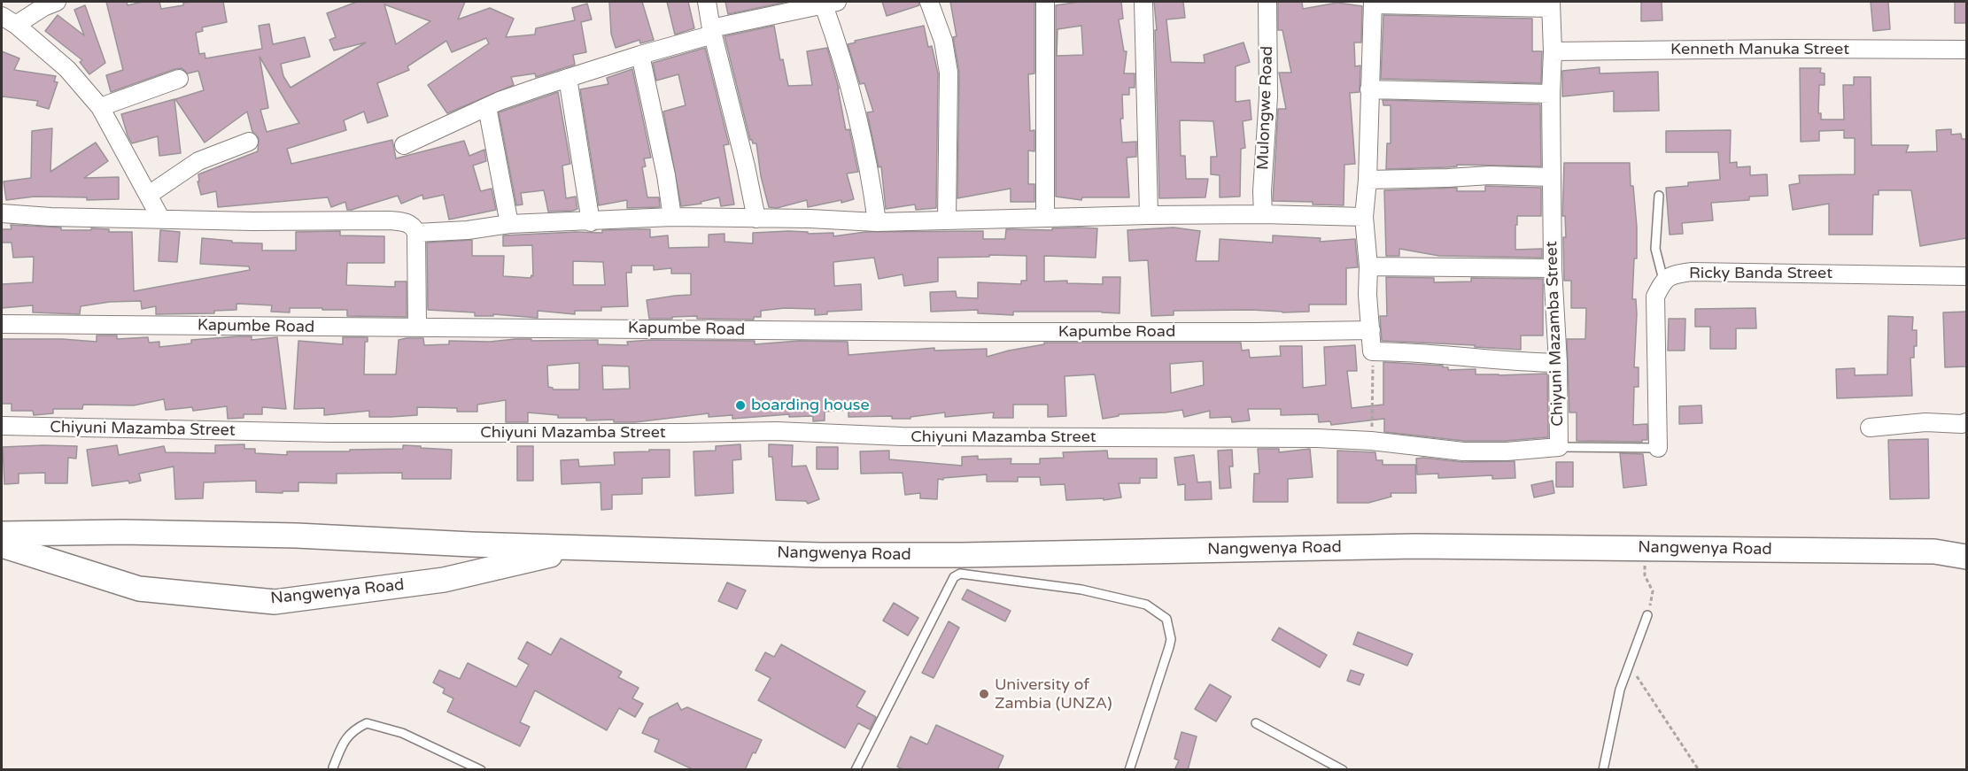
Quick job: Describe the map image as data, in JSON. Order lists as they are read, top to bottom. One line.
{"streets":{"main road":["Nangwenya Road"],"street":["Kenneth Manuka Street","Mulongwe Road","Ricky Banda Street","Kapumbe Road","Chiyuni Mazamba Street"]},"crossings":[["Kenneth Manuka Street","Chiyuni Mazamba Street"]],"places":["boarding house","University of Zambia (UNZA)"]}
